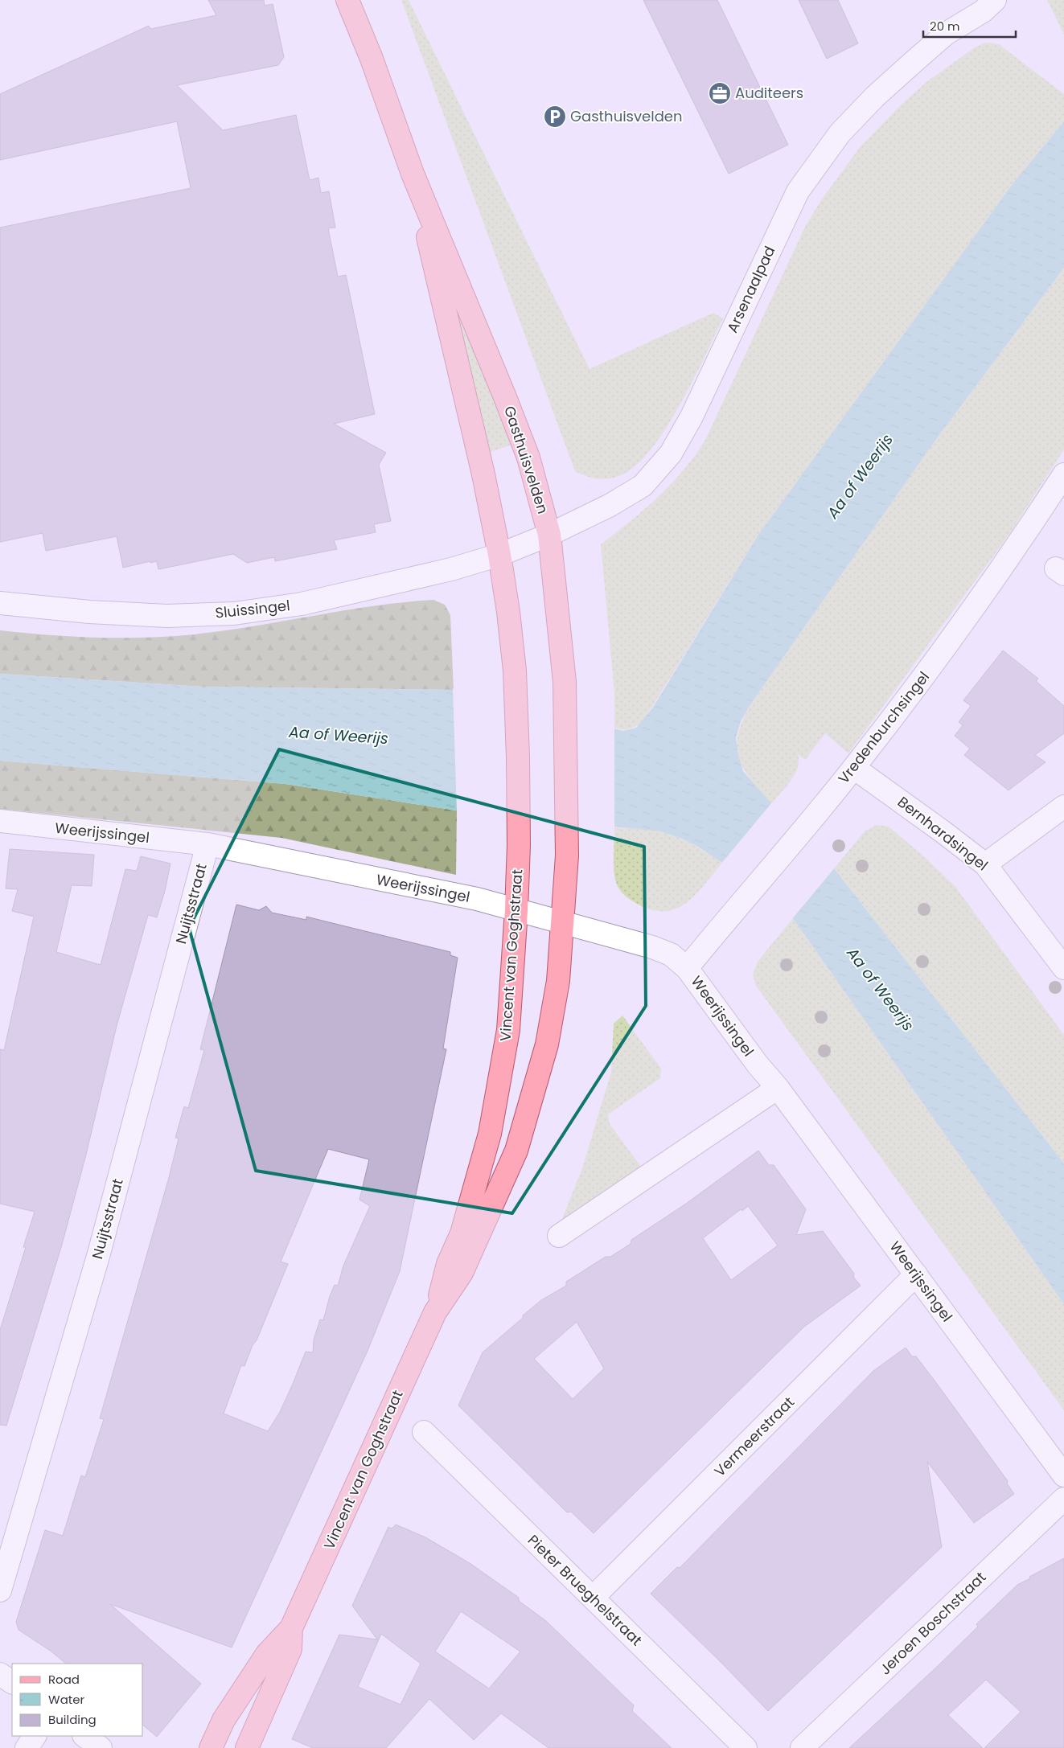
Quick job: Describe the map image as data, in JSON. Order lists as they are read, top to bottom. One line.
{"streets":{"main road":["Gasthuisvelden","Vincent van Goghstraat"],"street":["Arsenaalpad","Sluissingel","Vredenburchsingel","Weerijssingel","Bernhardsingel","Nuijtsstraat","Vermeerstraat","Pieter Brueghelstraat","Jeroen Boschstraat"]},"crossings":[["Arsenaalpad","Gasthuisvelden"],["Arsenaalpad","Sluissingel"],["Gasthuisvelden","Sluissingel"],["Gasthuisvelden","Vincent van Goghstraat"],["Vredenburchsingel","Weerijssingel"],["Vredenburchsingel","Bernhardsingel"],["Weerijssingel","Nuijtsstraat"],["Weerijssingel","Vincent van Goghstraat"],["Weerijssingel","Vermeerstraat"],["Vermeerstraat","Pieter Brueghelstraat"]],"water":["Aa of Weerijs"],"places":{"office":["Auditeers"],"parking":["Gasthuisvelden"]},"legend":["Road","Water","Building"],"scale_bar":"20 m"}
